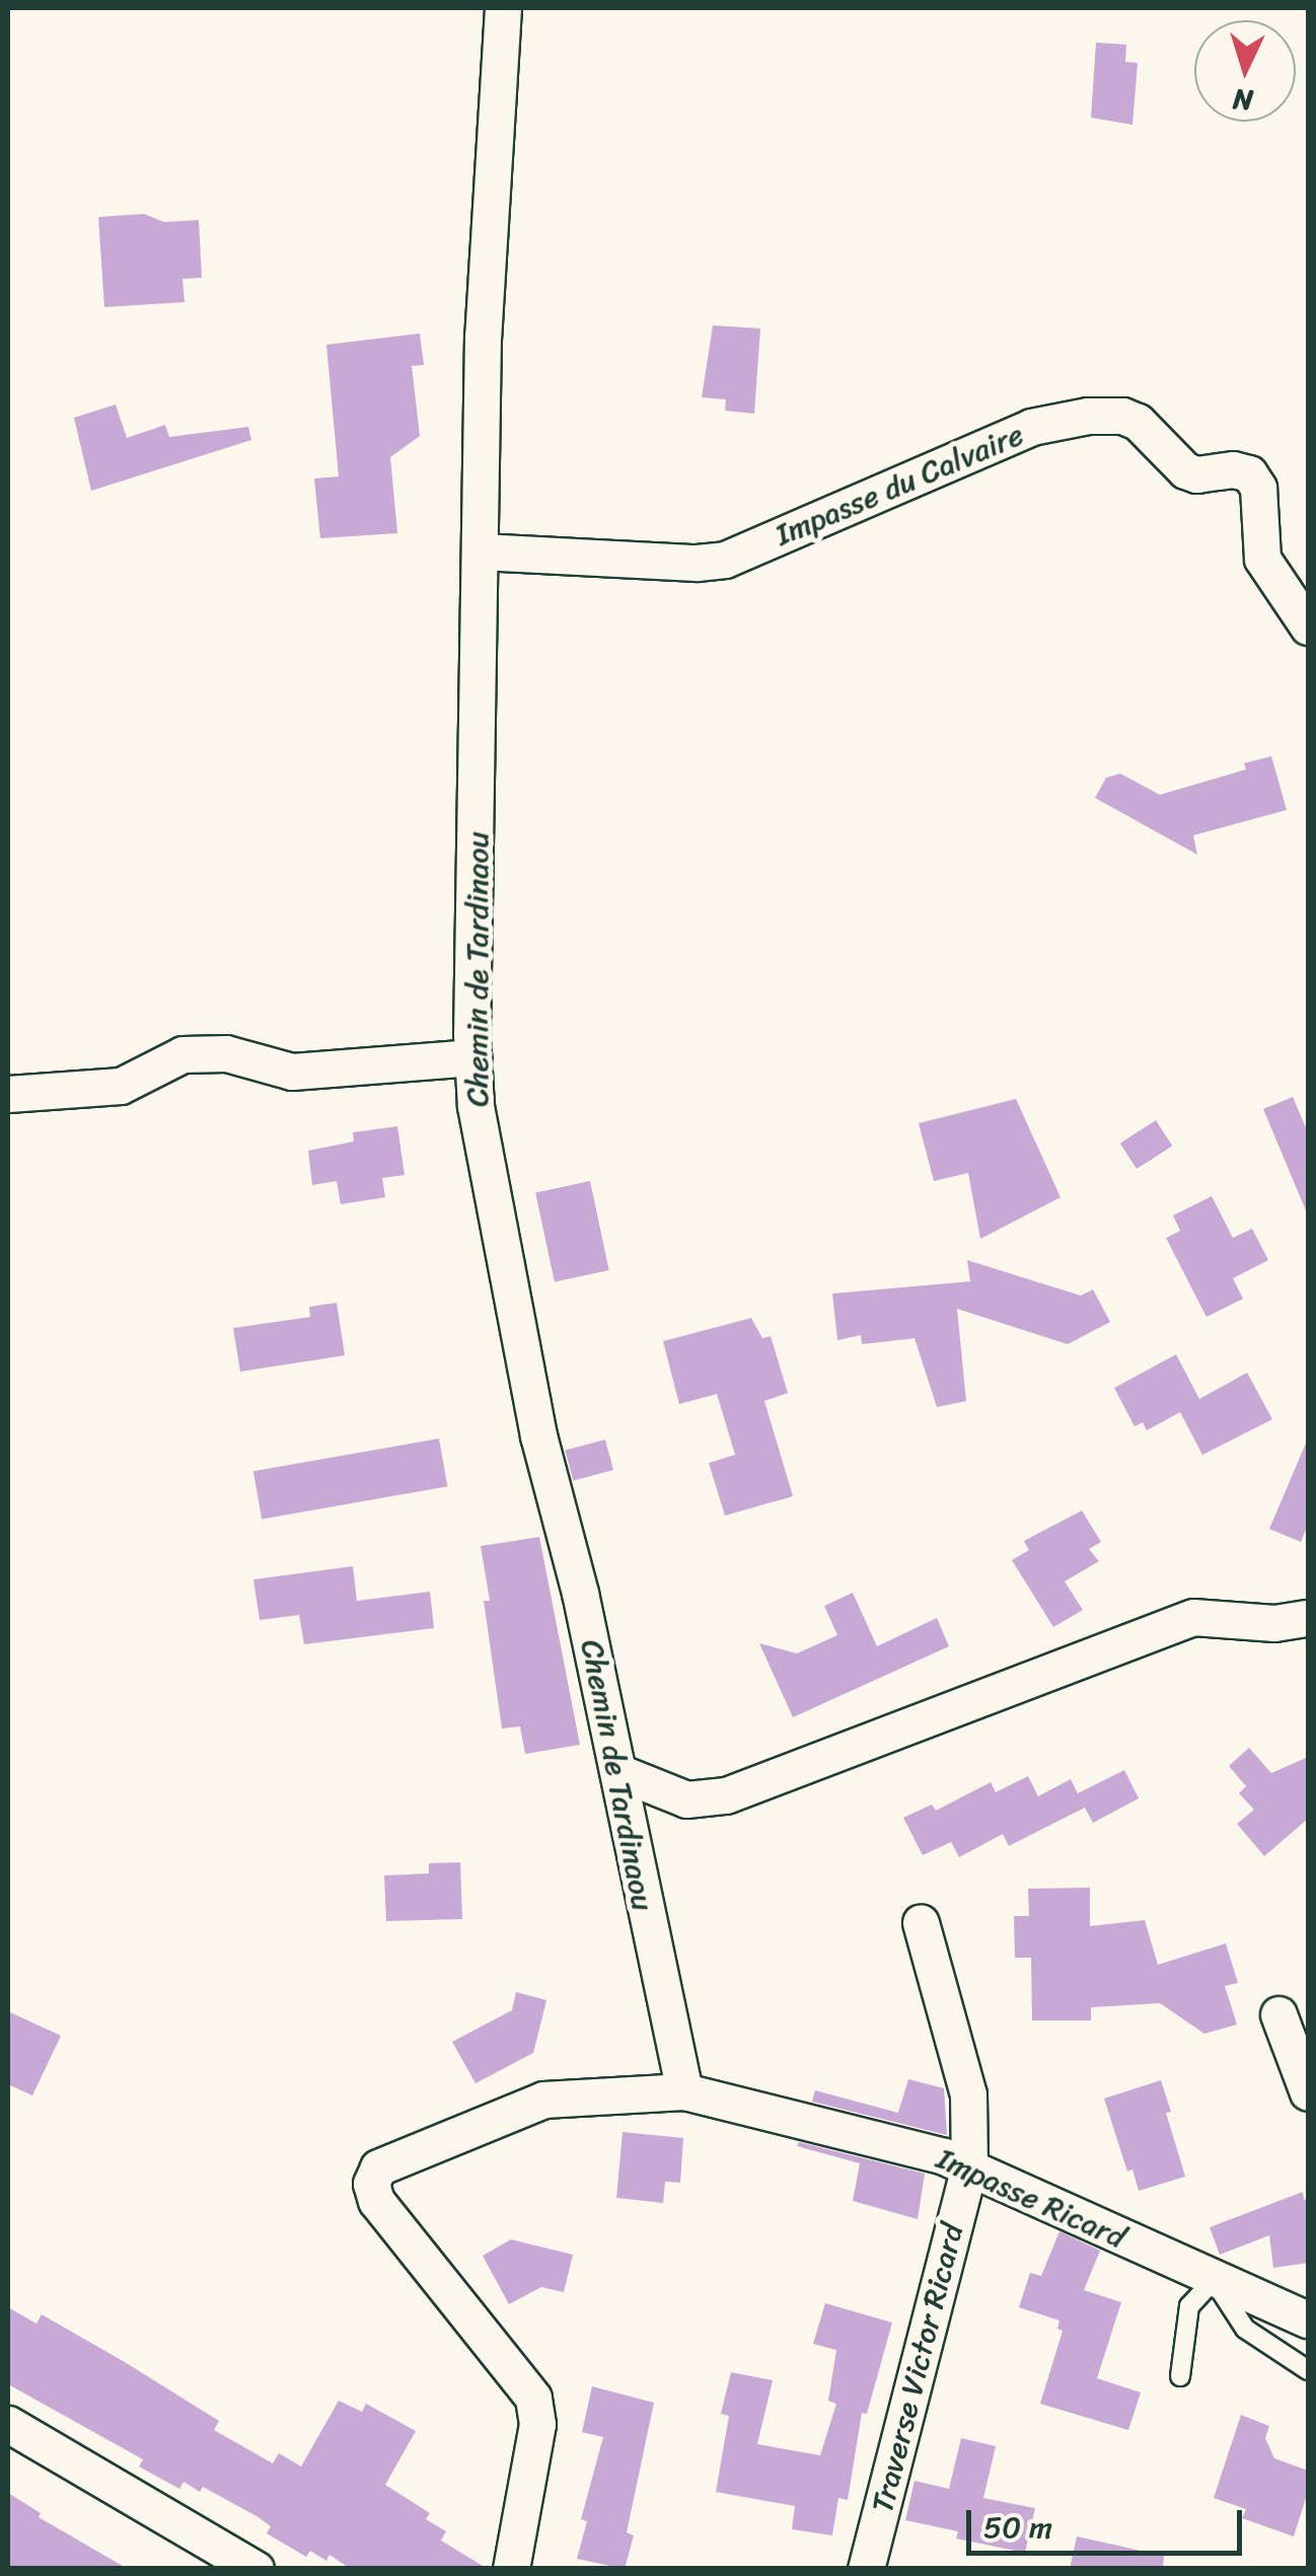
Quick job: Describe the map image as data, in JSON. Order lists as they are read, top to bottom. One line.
{"streets":{"street":["Impasse du Calvaire","Chemin de Tardinaou","Impasse Ricard","Traverse Victor Ricard"]},"crossings":[["Impasse du Calvaire","Chemin de Tardinaou"],["Chemin de Tardinaou","Impasse Ricard"],["Impasse Ricard","Traverse Victor Ricard"]],"scale_bar":"50 m","north":"bottom"}
